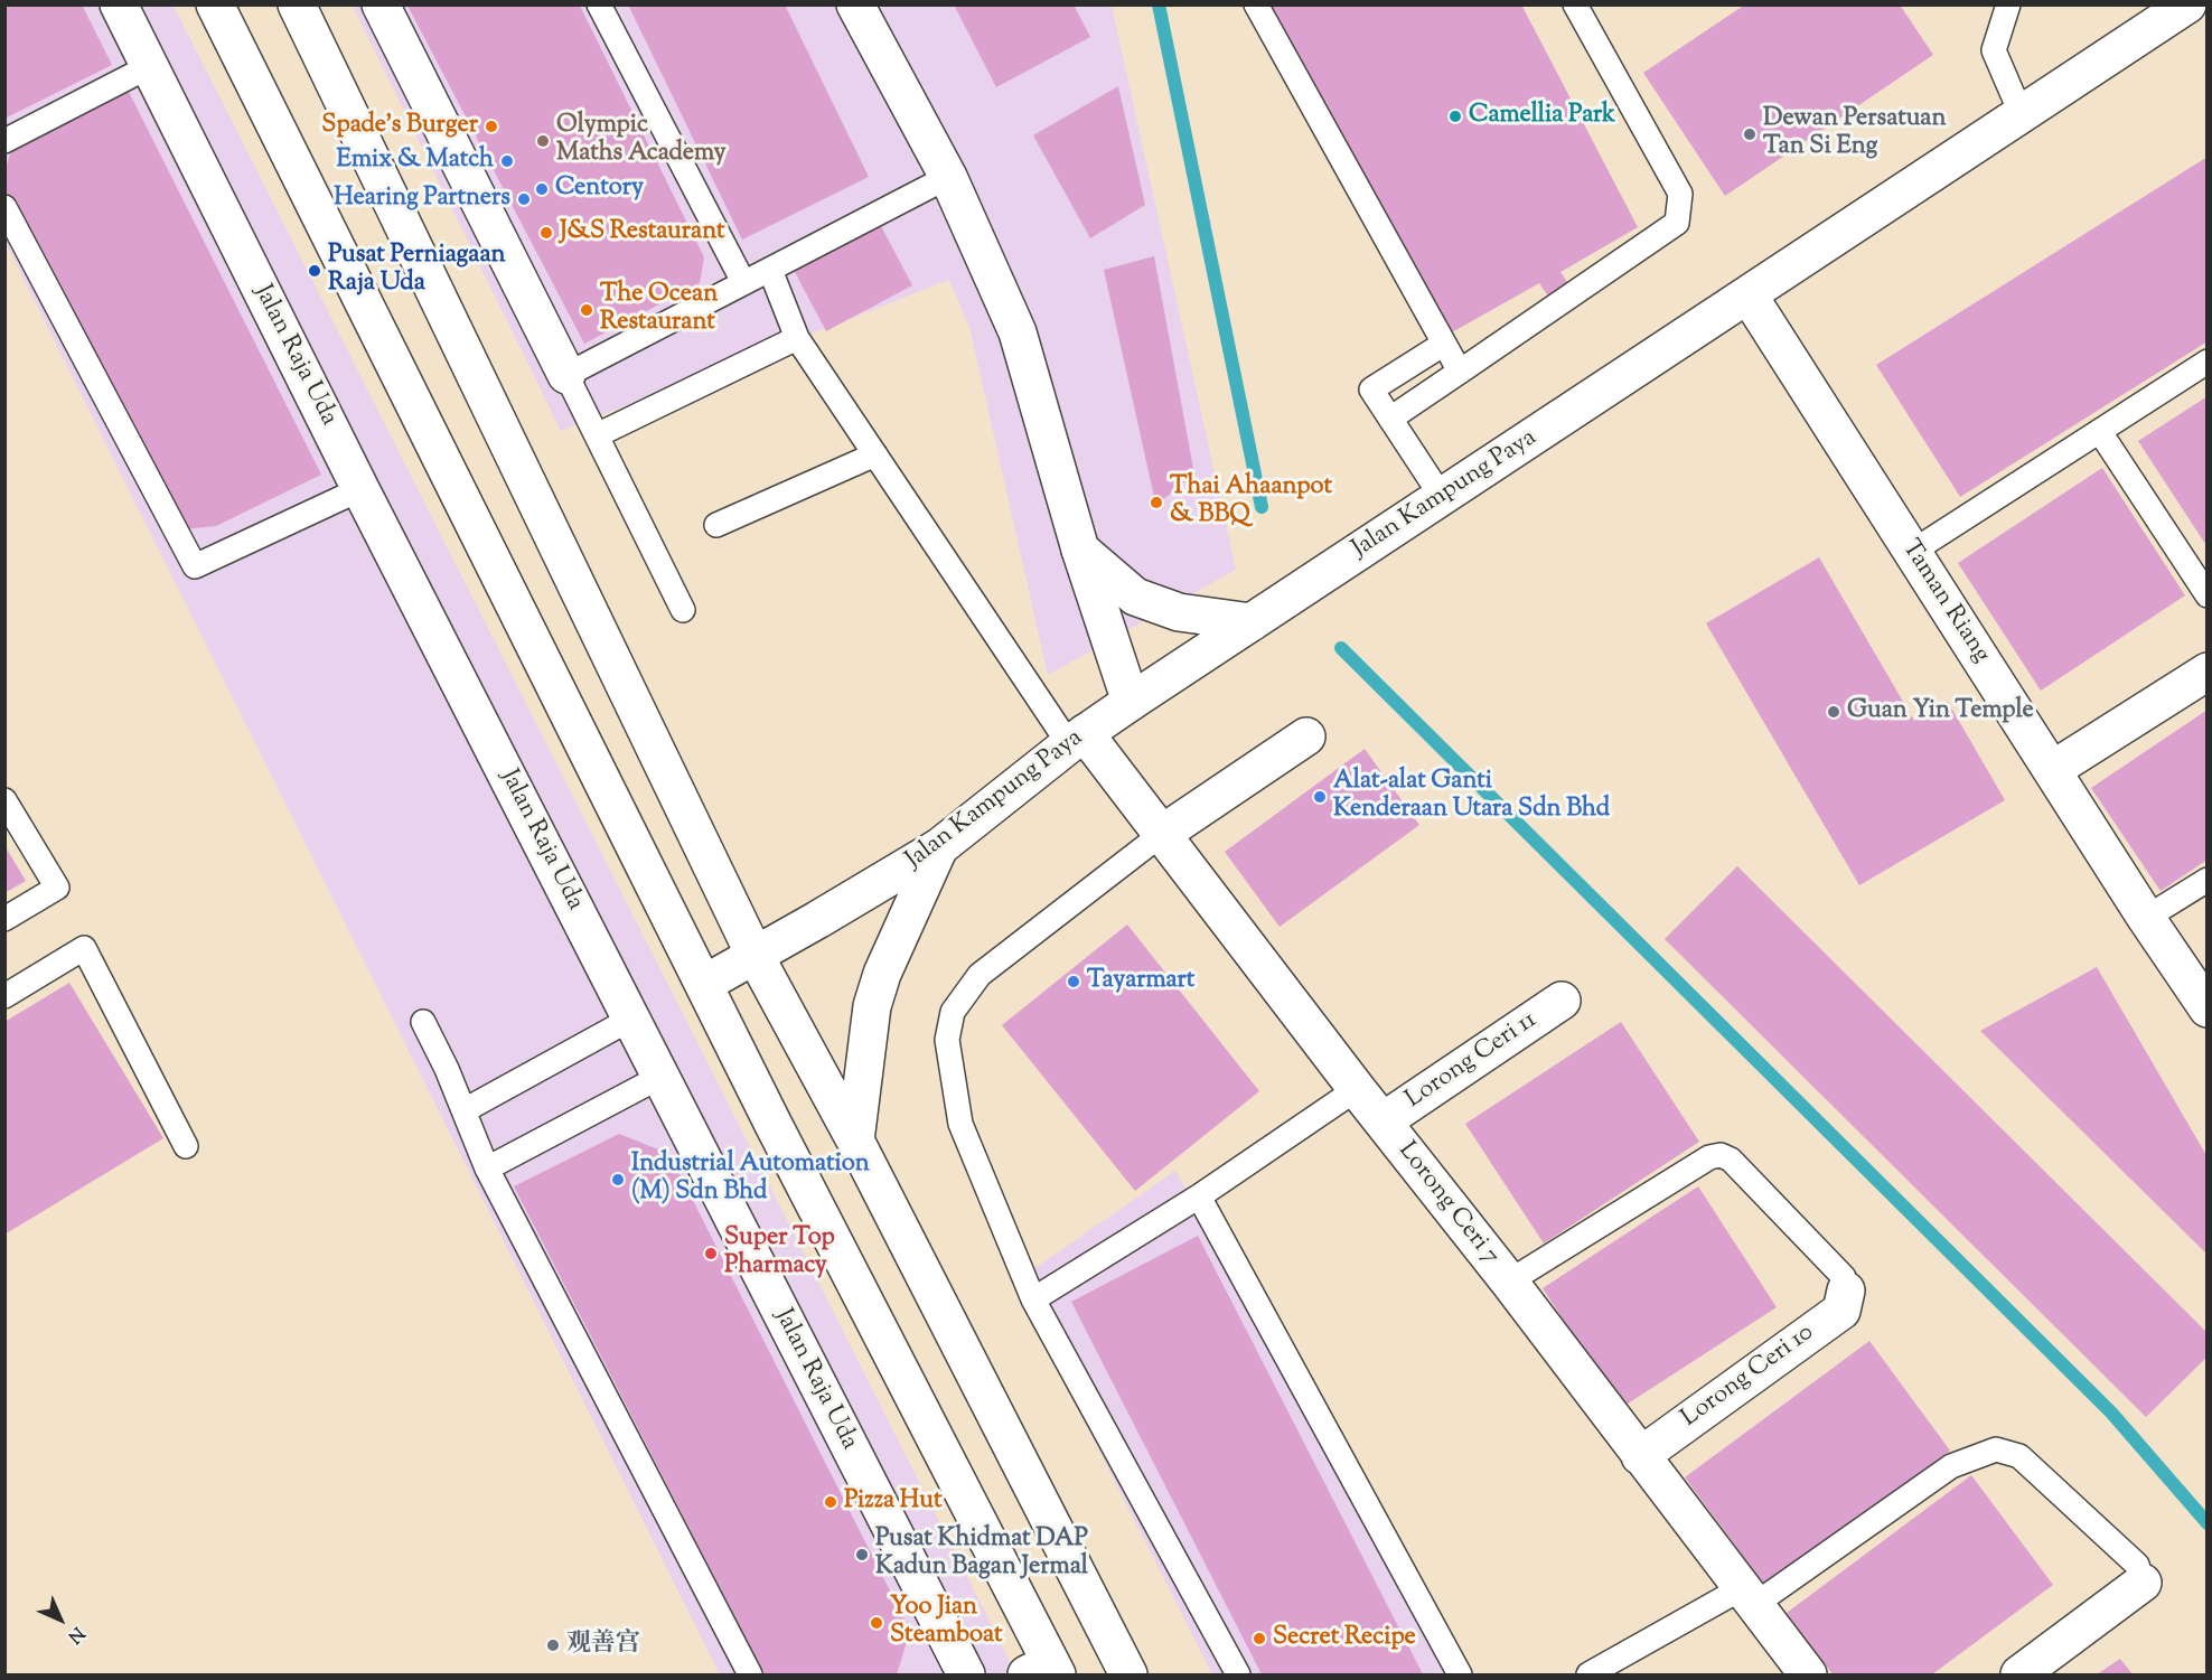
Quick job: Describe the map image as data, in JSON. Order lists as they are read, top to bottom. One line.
{"streets":{"street":["Jalan Raja Uda","Jalan Kampung Paya","Taman Riang","Lorong Ceri 11","Lorong Ceri 7","Lorong Ceri 10"]},"crossings":[["Jalan Kampung Paya","Taman Riang"],["Jalan Kampung Paya","Lorong Ceri 7"],["Lorong Ceri 11","Lorong Ceri 7"],["Lorong Ceri 7","Lorong Ceri 10"]],"places":["Camellia Park","Spade's Burger","Dewan Persatuan Tan Si Eng","Olympic Maths Academy","Emix & Match","Centory","Hearing Partners","J&S Restaurant","Pusat Perniagaan Raja Uda","The Ocean Restaurant","Thai Ahaanpot & BBQ","Guan Yin Temple","Alat-alat Ganti Kenderaan Utara Sdn Bhd","Tayarmart","Industrial Automation (M) Sdn Bhd","Super Top Pharmacy","Pizza Hut","Pusat Khidmat DAP Kadun Bagan Jermal","Yoo Jian Steamboat","Secret Recipe","观善宫"],"north":"bottom right"}
